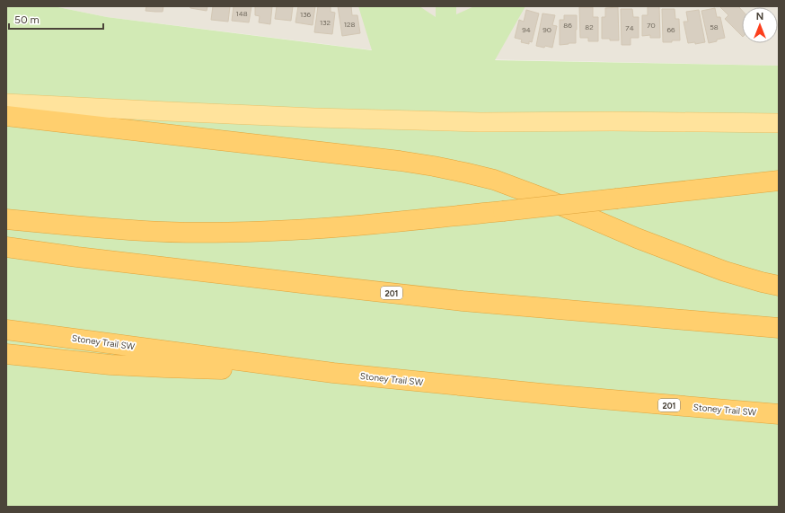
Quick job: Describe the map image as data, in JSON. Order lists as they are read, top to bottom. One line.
{"streets":{"highway":["201","Stoney Trail SW"]},"house_numbers":["148","136","132","128","86","70","82","58","74","94","90","66"],"scale_bar":"50 m","north":"top"}
